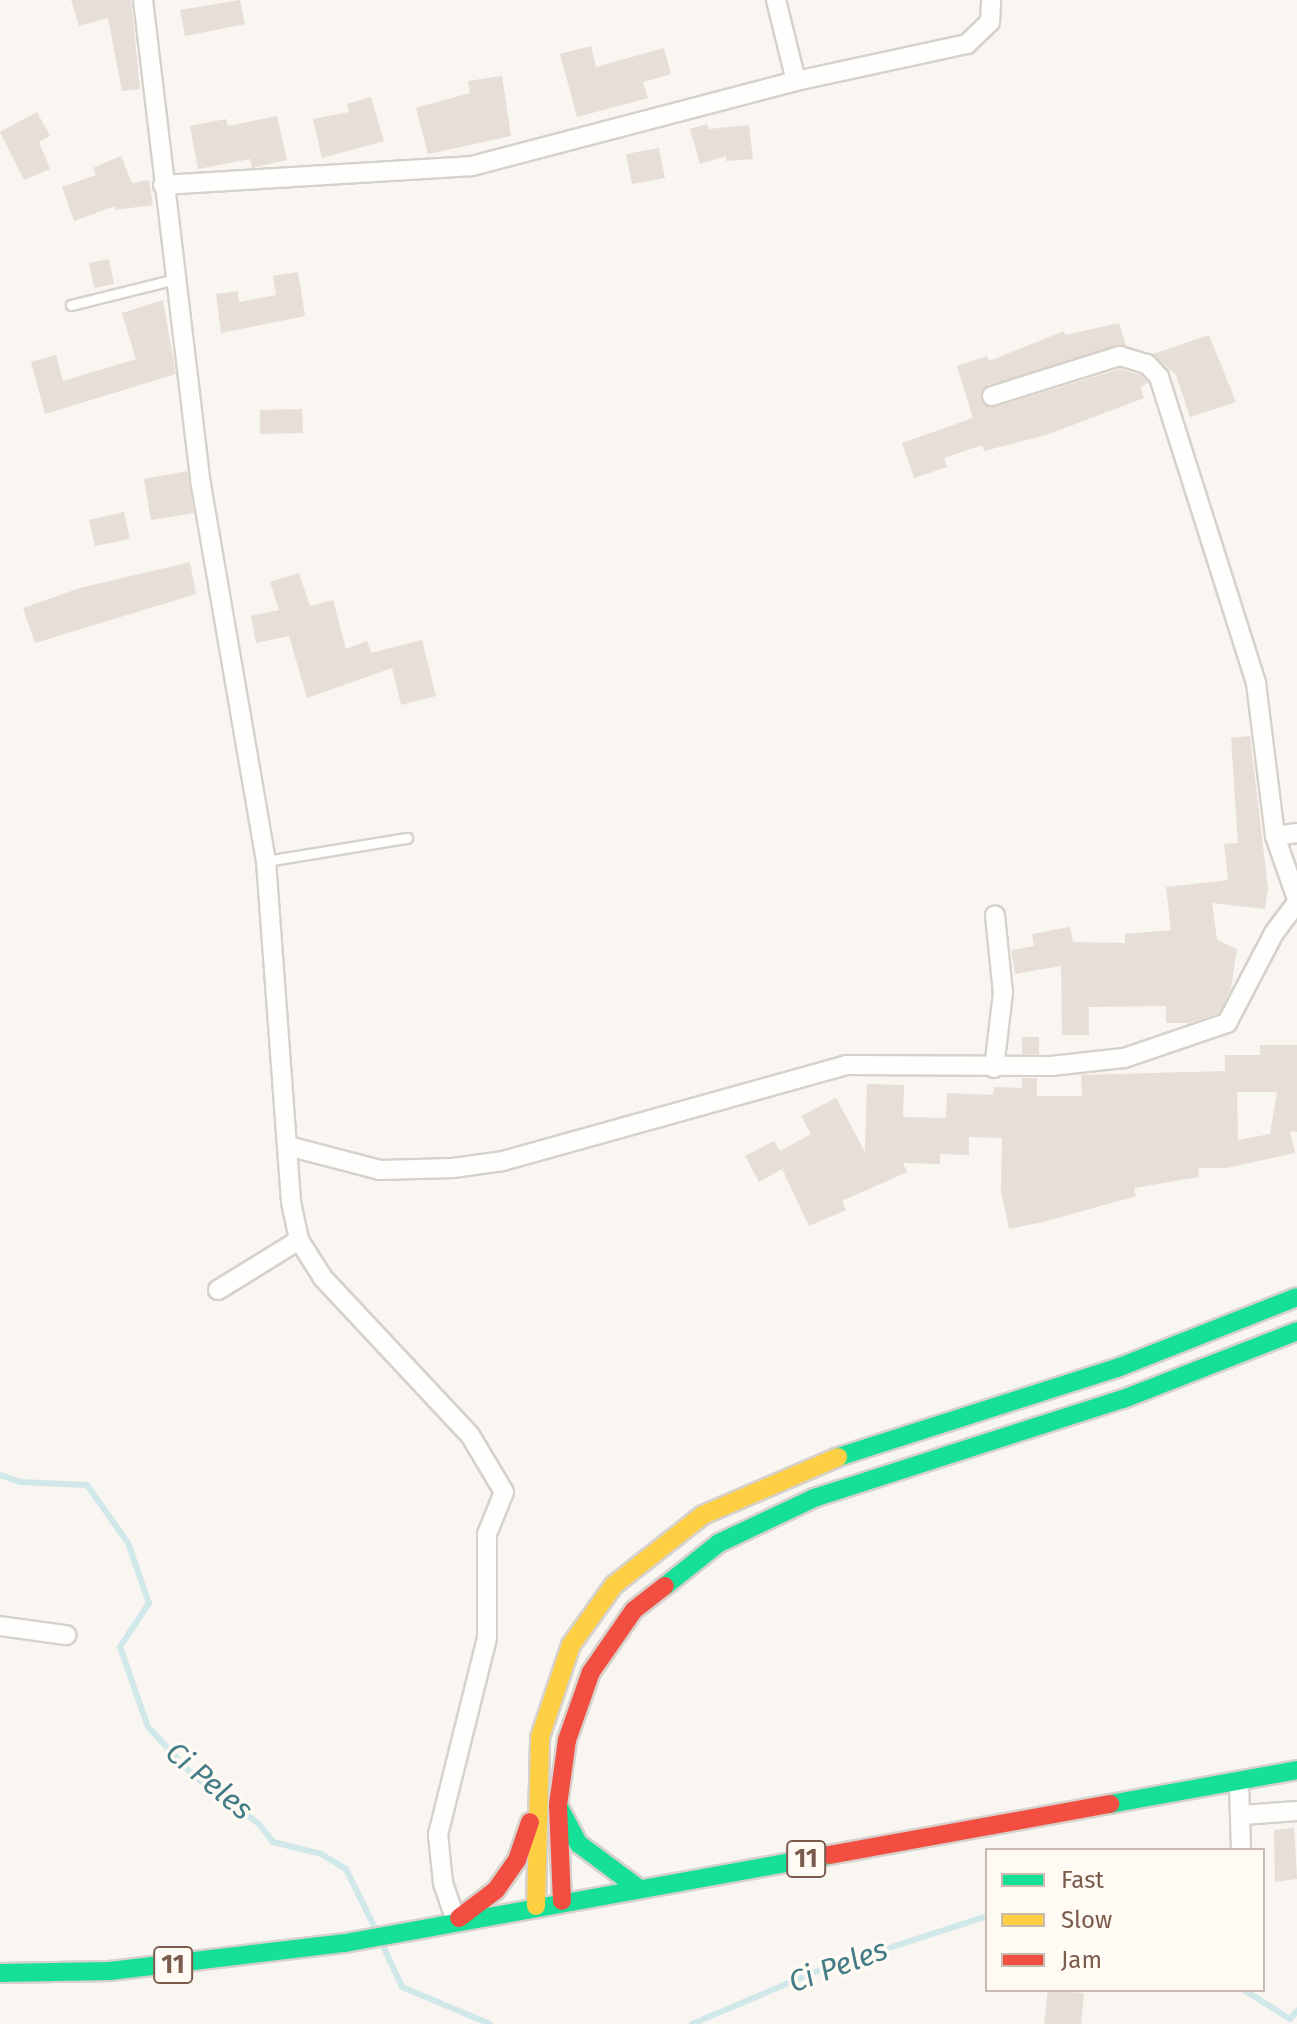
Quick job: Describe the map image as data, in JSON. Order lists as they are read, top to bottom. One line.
{"streets":{"highway":["11"]},"water":["Ci Peles"],"legend":["Fast","Slow","Jam"]}
